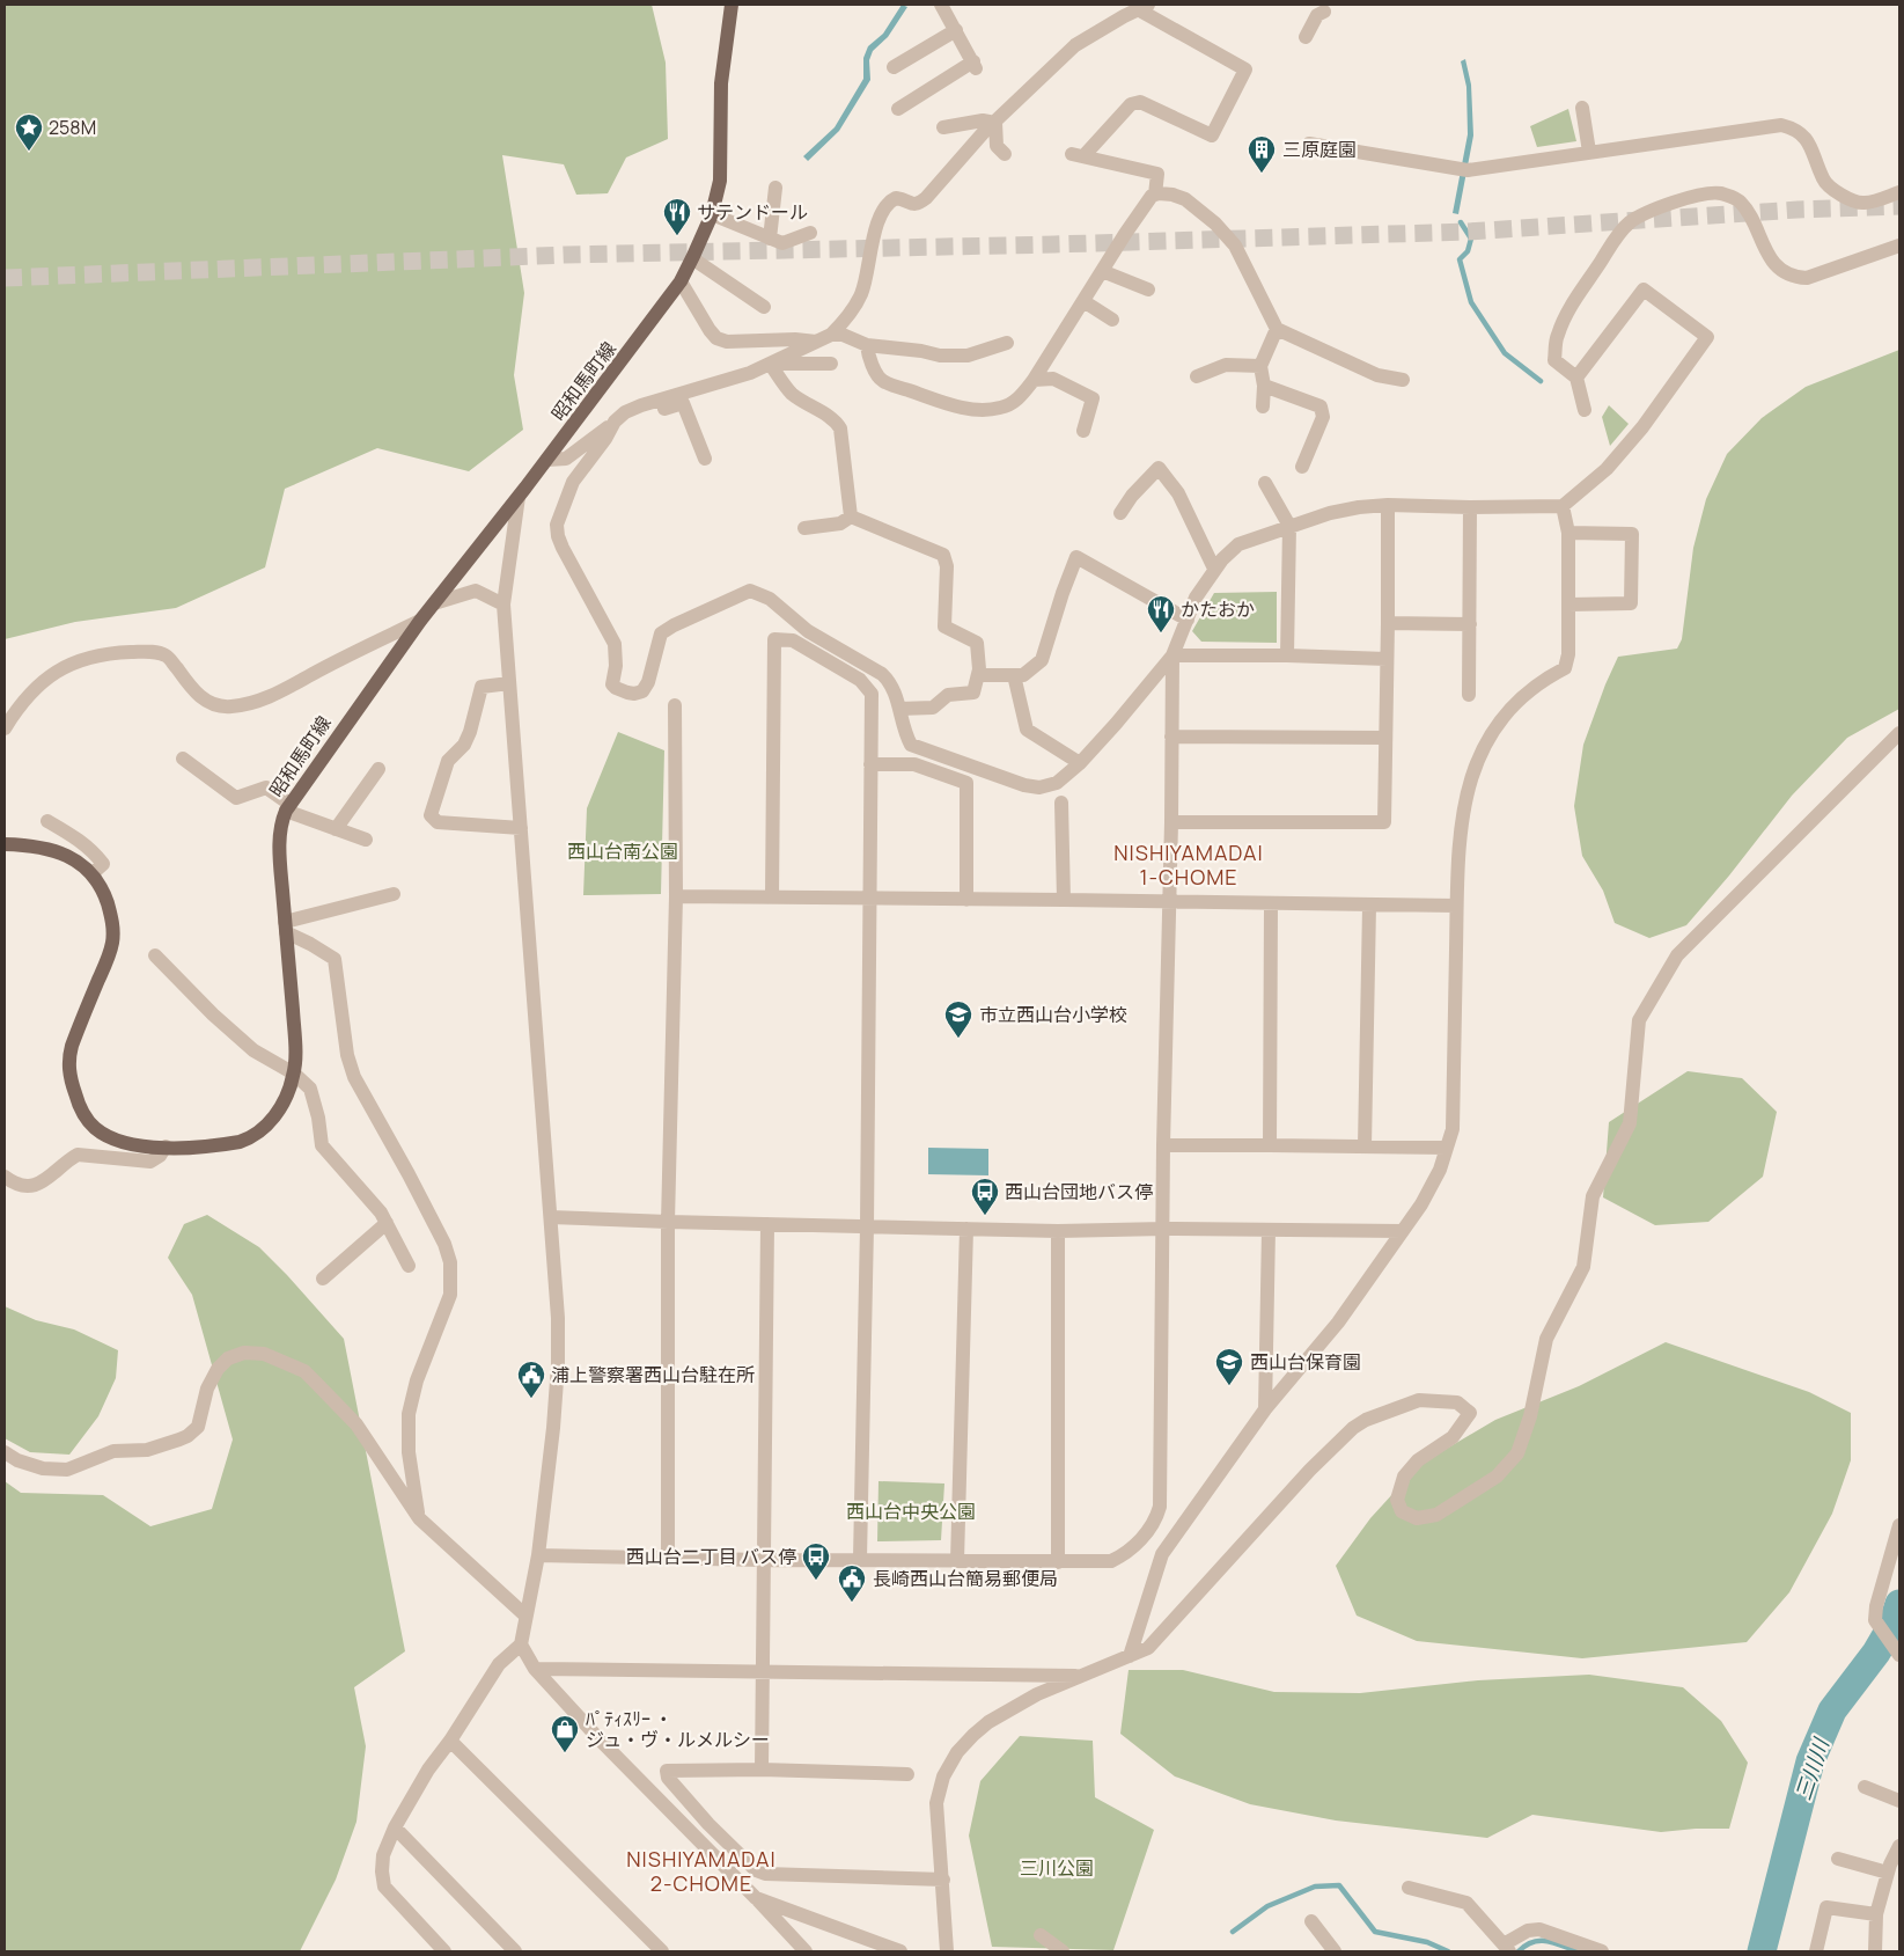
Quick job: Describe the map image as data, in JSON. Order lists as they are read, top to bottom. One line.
{"streets":{"main road":["昭和馬町線"]},"districts":["NISHIYAMADAI 1-CHOME","NISHIYAMADAI 2-CHOME"],"water":["三川川"],"parks":["西山台南公園","西山台中央公園","三川公園"],"places":{"place":["258M"],"building":["三原庭園"],"restaurant":["サテンドール","かたおか"],"school or university":["市立西山台小学校","西山台保育園"],"bus stop":["西山台団地バス停","西山台二丁目 バス停"],"public building":["浦上警察署西山台駐在所","長崎西山台簡易郵便局"],"shop":["ﾊﾟﾃｨｽﾘｰ ・ ジュ・ヴ・ルメルシー"]}}
